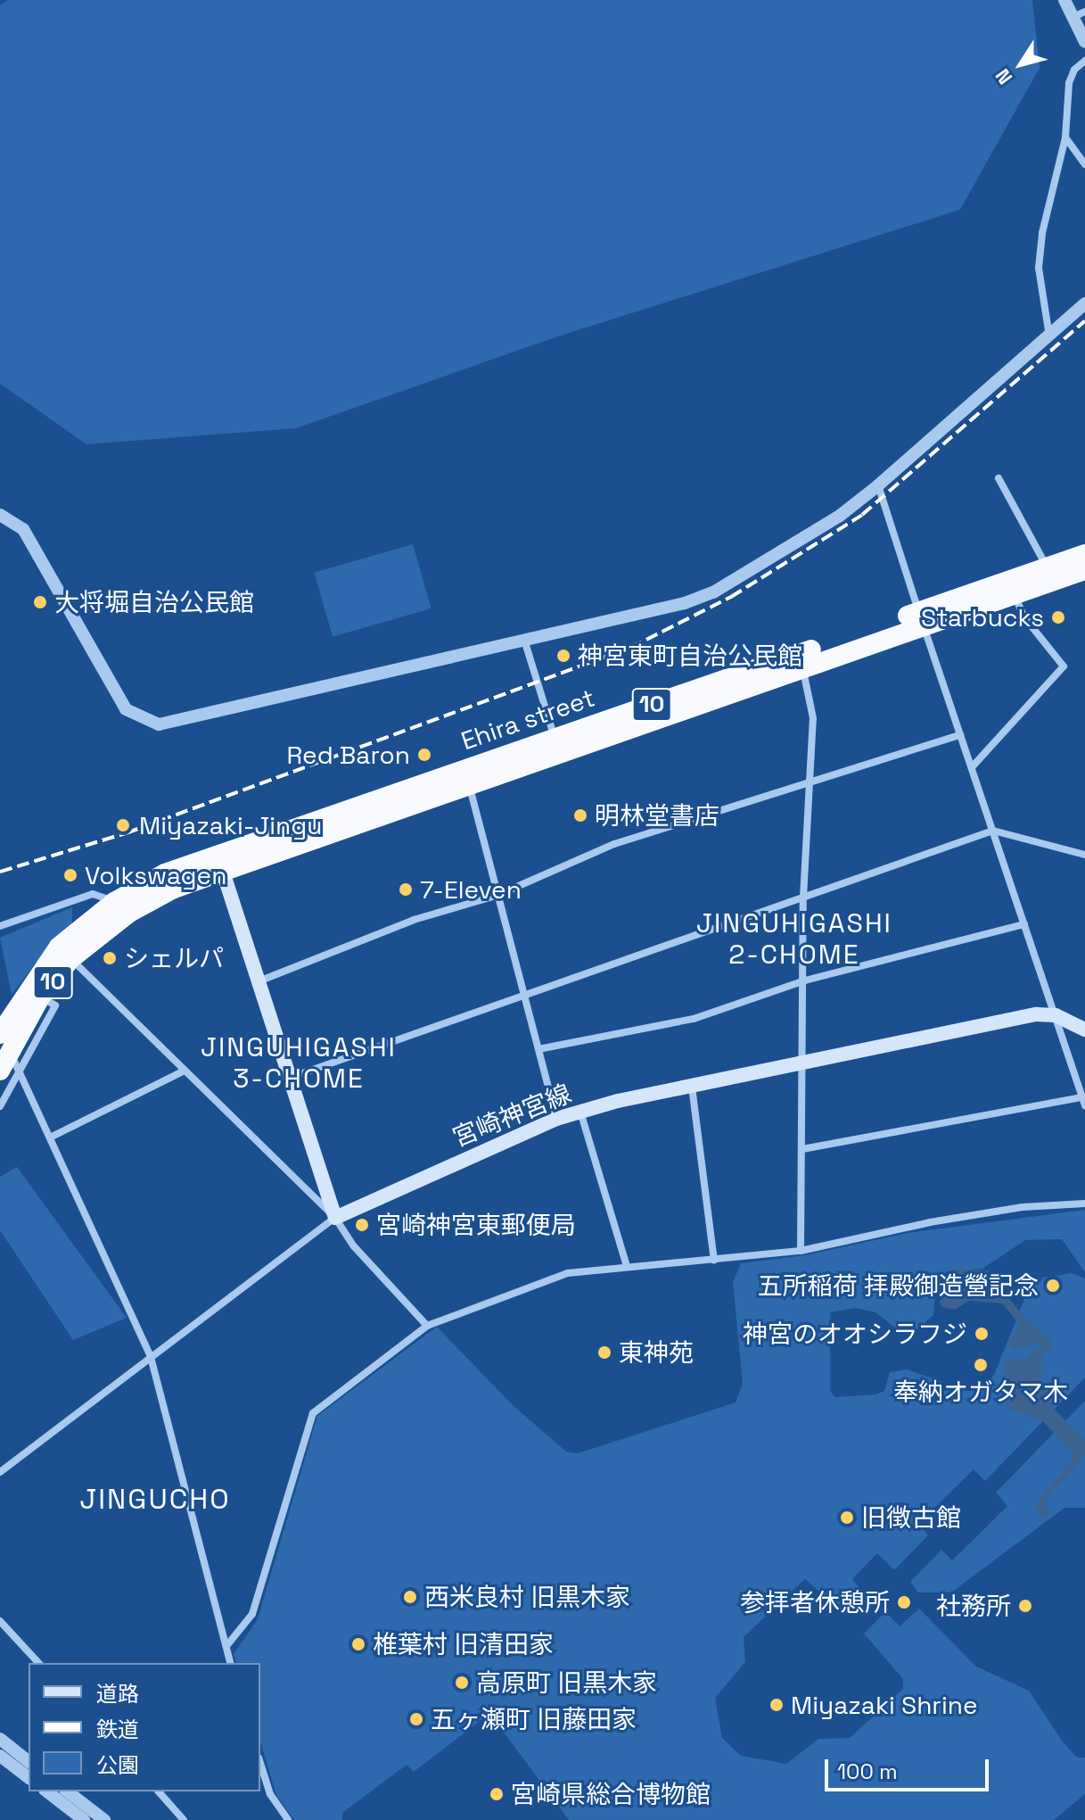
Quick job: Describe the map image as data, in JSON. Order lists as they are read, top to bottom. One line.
{"streets":{"highway":["10","Ehira street"],"main road":["宮崎神宮線"]},"crossings":[["10","Ehira street"]],"districts":["JINGUHIGASHI 2-CHOME","JINGUHIGASHI 3-CHOME","JINGUCHO"],"places":["大将堀自治公民館","Starbucks","神宮東町自治公民館","Red Baron","明林堂書店","Miyazaki-Jingu","Volkswagen","7-Eleven","シェルパ","宮崎神宮東郵便局","五所稲荷 拝殿御造營記念","神宮のオオシラフジ","東神苑","奉納オガタマ木","旧徴古館","西米良村 旧黒木家","参拝者休憩所","社務所","椎葉村 旧清田家","高原町 旧黒木家","Miyazaki Shrine","五ヶ瀬町 旧藤田家","宮崎県総合博物館"],"legend":["道路","鉄道","公園"],"scale_bar":"100 m","north":"bottom left"}
